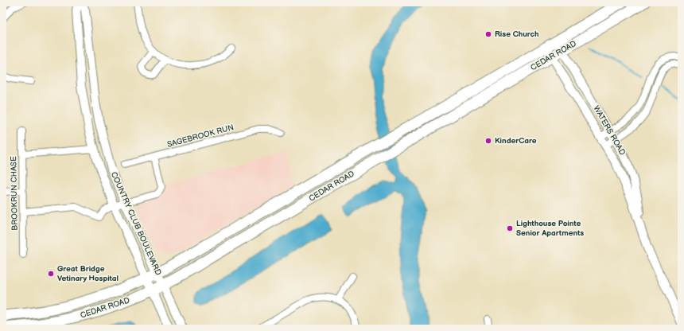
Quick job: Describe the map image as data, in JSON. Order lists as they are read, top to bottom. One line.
{"streets":{"main road":["CEDAR ROAD"],"street":["WATERS ROAD","SAGEBROOK RUN","BROOKRUN CHASE","COUNTRY CLUB BOULEVARD"]},"crossings":[["CEDAR ROAD","WATERS ROAD"],["CEDAR ROAD","COUNTRY CLUB BOULEVARD"]],"places":["Rise Church","KinderCare","Lighthouse Pointe Senior Apartments","Great Bridge Vetinary Hospital"]}
